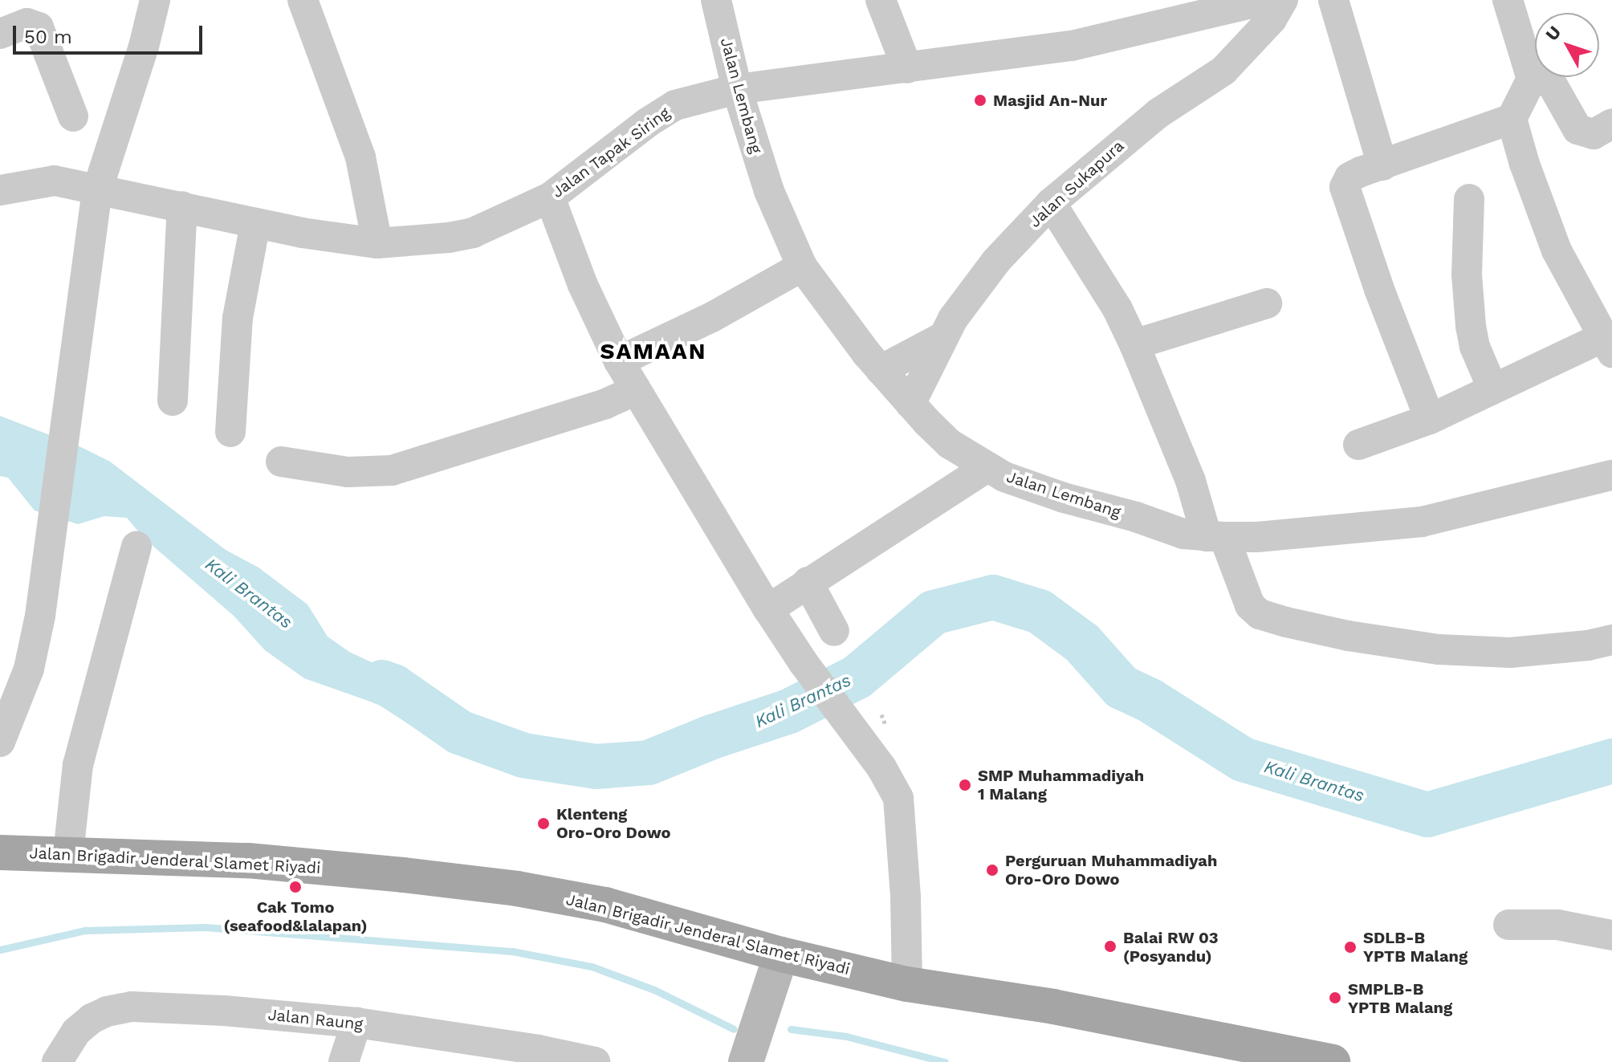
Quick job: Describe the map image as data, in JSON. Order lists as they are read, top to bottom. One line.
{"streets":{"main road":["Jalan Brigadir Jenderal Slamet Riyadi"],"street":["Jalan Lembang","Jalan Tapak Siring","Jalan Sukapura","Jalan Raung"]},"crossings":[["Jalan Lembang","Jalan Tapak Siring"],["Jalan Lembang","Jalan Sukapura"]],"districts":["SAMAAN"],"water":["Kali Brantas"],"places":["Masjid An-Nur","SMP Muhammadiyah 1 Malang","Klenteng Oro-Oro Dowo","Perguruan Muhammadiyah Oro-Oro Dowo","Cak Tomo (seafood&lalapan)","Balai RW 03 (Posyandu)","SDLB-B YPTB Malang","SMPLB-B YPTB Malang"],"scale_bar":"50 m","north":"top left"}
